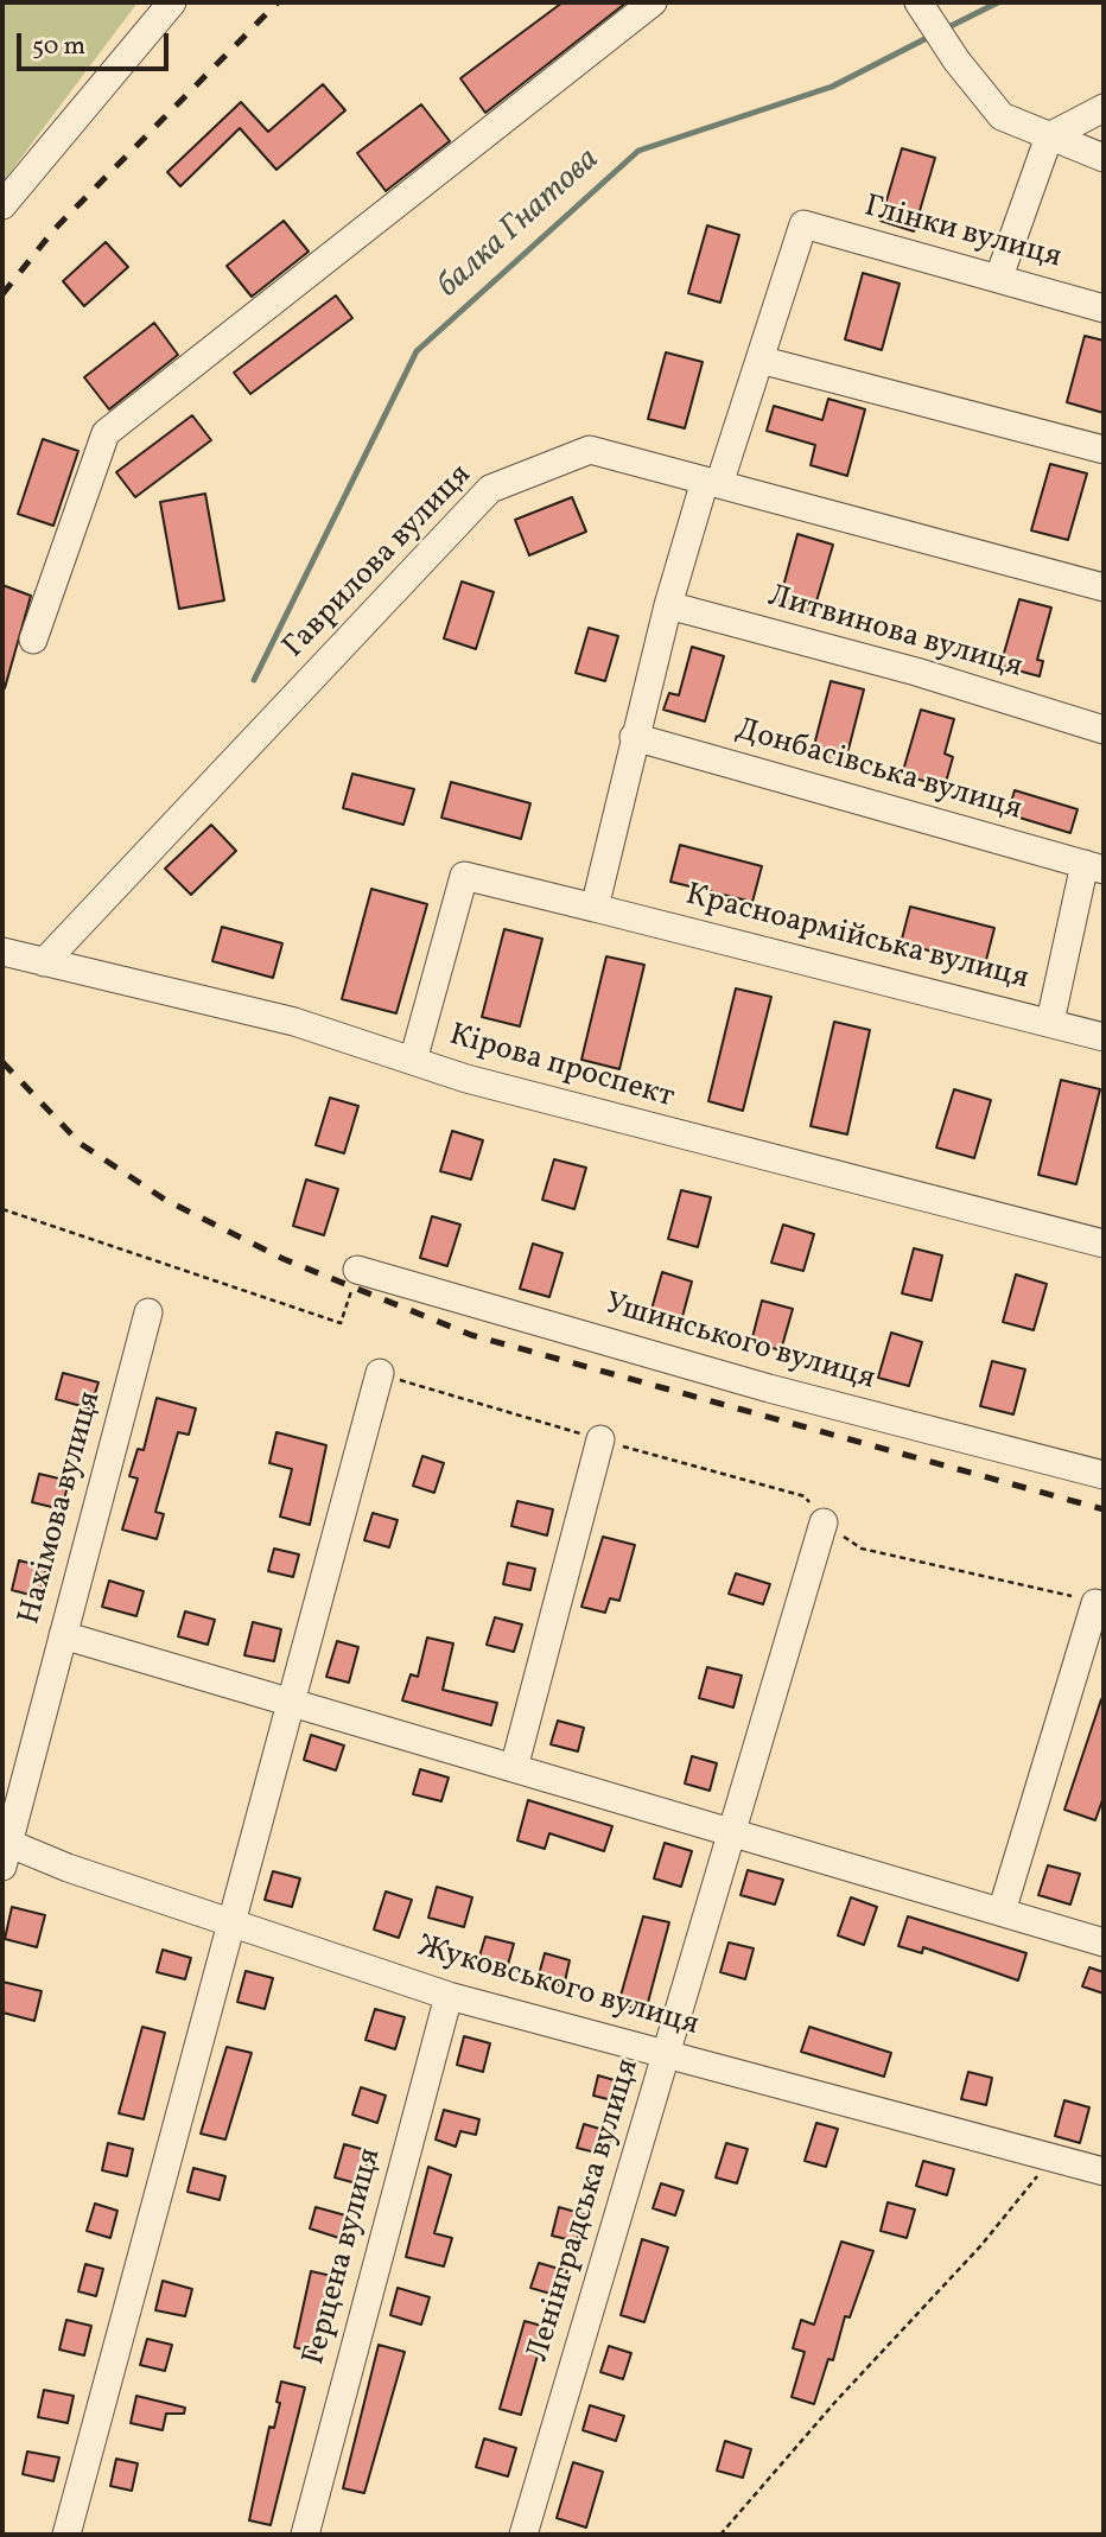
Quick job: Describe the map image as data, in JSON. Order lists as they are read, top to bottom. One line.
{"streets":{"street":["Глінки вулиця","Гаврилова вулиця","Литвинова вулиця","Донбасівська вулиця","Красноармійська вулиця","Кірова проспект","Ушинського вулиця","Нахімова вулиця","Жуковського вулиця","Ленінградська вулиця","Герцена вулиця"]},"crossings":[["Гаврилова вулиця","Кірова проспект"],["Красноармійська вулиця","Кірова проспект"],["Нахімова вулиця","Жуковського вулиця"],["Жуковського вулиця","Ленінградська вулиця"],["Жуковського вулиця","Герцена вулиця"]],"water":["балка Гнатова"],"scale_bar":"50 m"}
